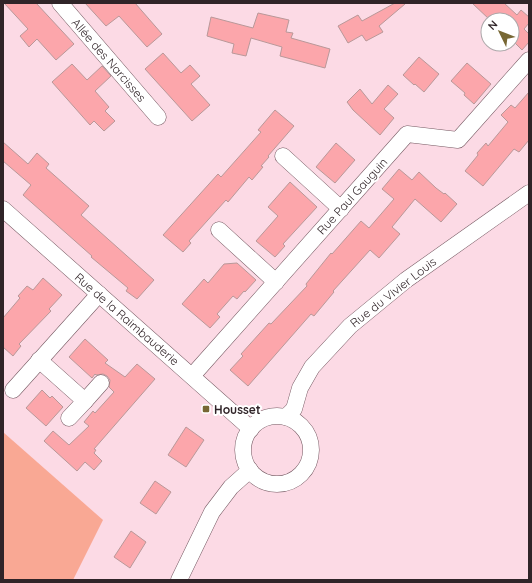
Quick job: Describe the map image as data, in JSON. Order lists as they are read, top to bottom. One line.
{"streets":{"street":["Allée des Narcisses","Rue Paul Gauguin","Rue du Vivier Louis","Rue de la Raimbauderie"]},"crossings":[["Rue Paul Gauguin","Rue de la Raimbauderie"],["Rue du Vivier Louis","Rue de la Raimbauderie"]],"places":{"transit":["Housset"]},"north":"top left"}
